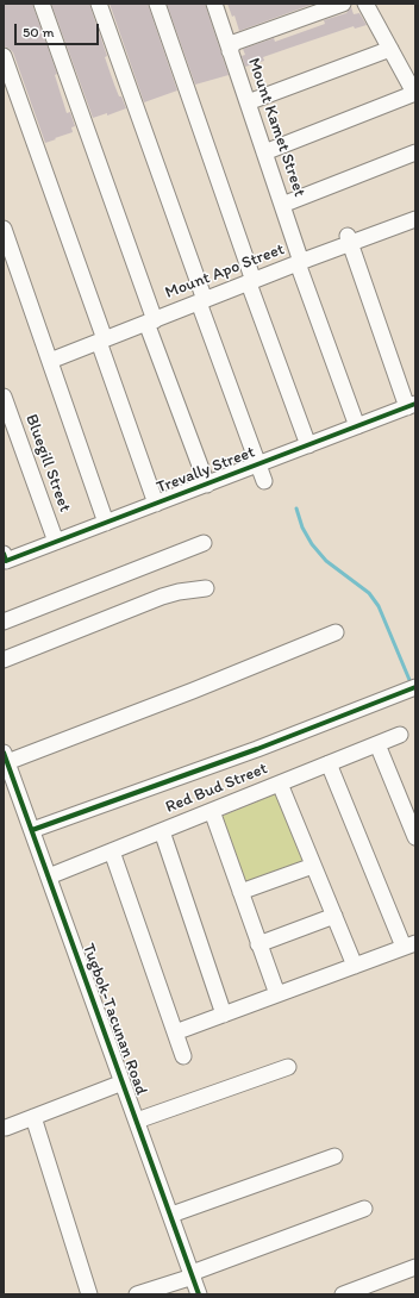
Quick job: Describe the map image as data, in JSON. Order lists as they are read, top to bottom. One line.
{"streets":{"street":["Mount Kamet Street","Mount Apo Street","Bluegill Street","Trevally Street","Red Bud Street","Tugbok-Tacunan Road"]},"crossings":[["Mount Kamet Street","Mount Apo Street"],["Mount Kamet Street","Trevally Street"],["Bluegill Street","Trevally Street"],["Red Bud Street","Tugbok-Tacunan Road"]],"scale_bar":"50 m"}
